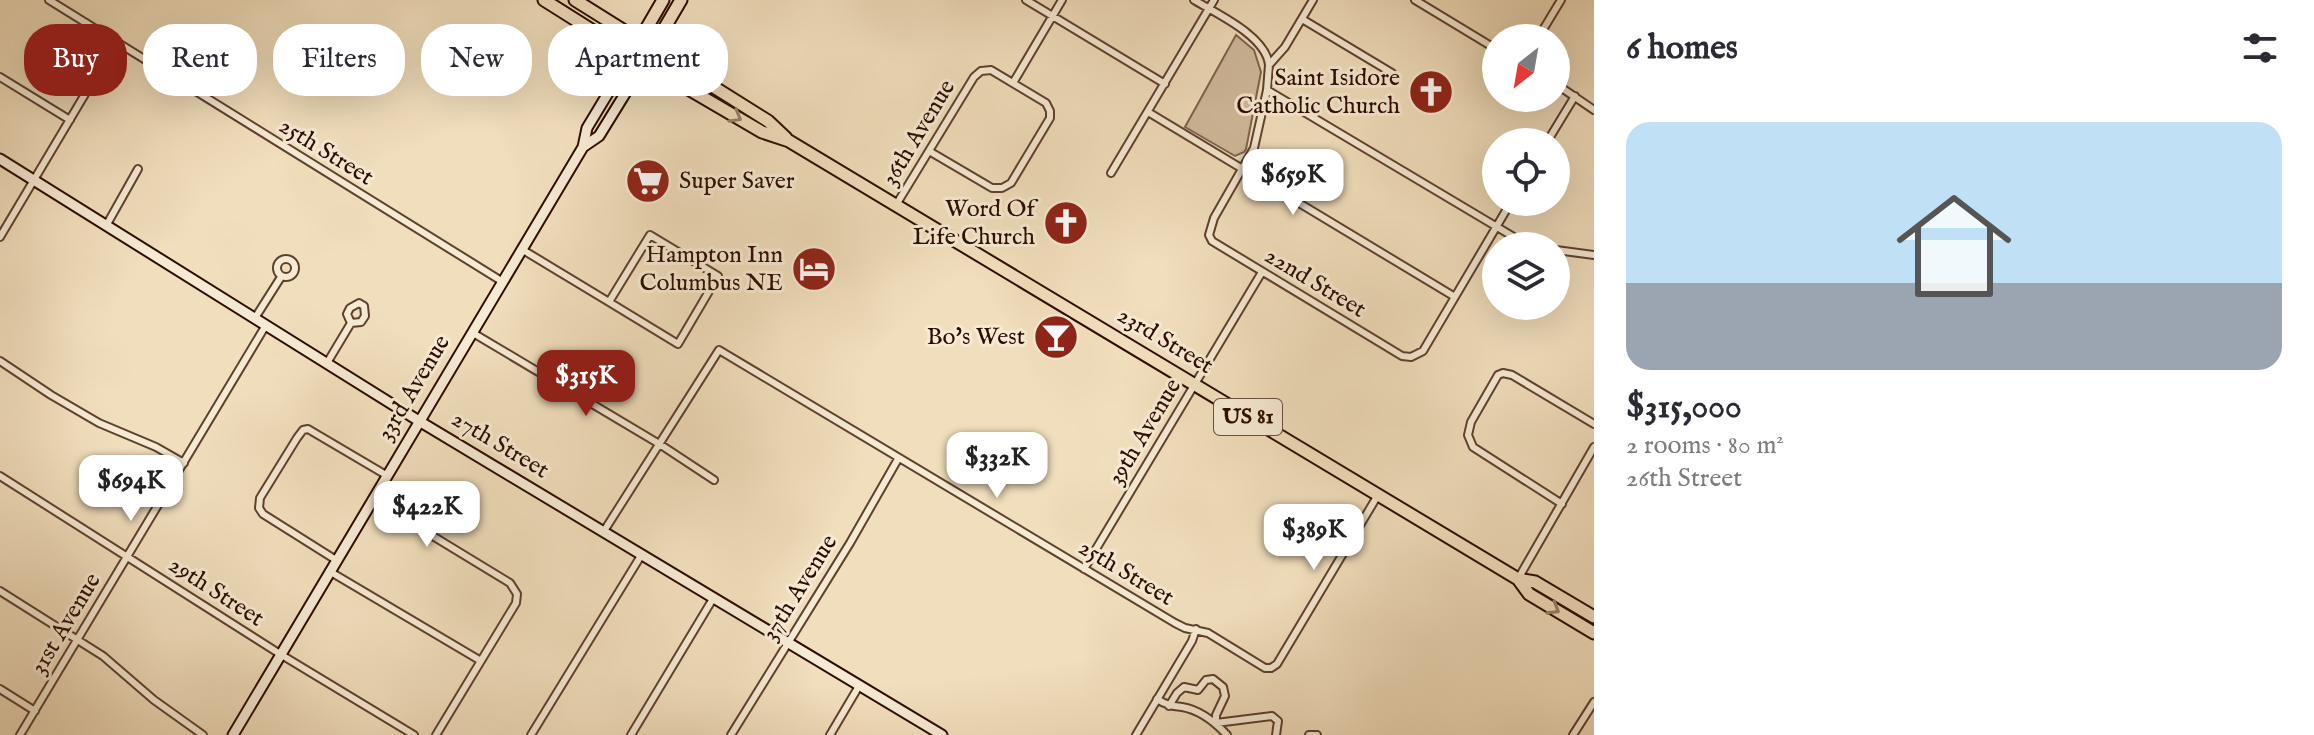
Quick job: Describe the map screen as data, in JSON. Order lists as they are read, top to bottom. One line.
{"streets":{"highway":["23rd Street","33rd Avenue","US 81"],"street":["36th Avenue","25th Street","22nd Street","39th Avenue","27th Street","37th Avenue","29th Street","31st Avenue"]},"crossings":[["36th Avenue","23rd Street"],["25th Street","23rd Street"],["25th Street","33rd Avenue"],["25th Street","39th Avenue"],["25th Street","37th Avenue"],["22nd Street","39th Avenue"],["23rd Street","39th Avenue"],["33rd Avenue","27th Street"],["33rd Avenue","29th Street"],["27th Street","37th Avenue"],["27th Street","31st Avenue"],["29th Street","31st Avenue"]],"places":{"church":["Saint Isidore Catholic Church","Word Of Life Church"],"supermarket":["Super Saver"],"hotel":["Hampton Inn Columbus NE"],"bar":["Bo's West"]},"north":"bottom left","page":{"heading":"6 homes","chip":["Buy","Rent","Filters","New","Apartment"],"list":[{"name":"$315,000","note":"2 rooms · 80 m² · 26th Street"}],"price":["$659K","$315K","$332K","$694K","$422K","$389K"]}}
